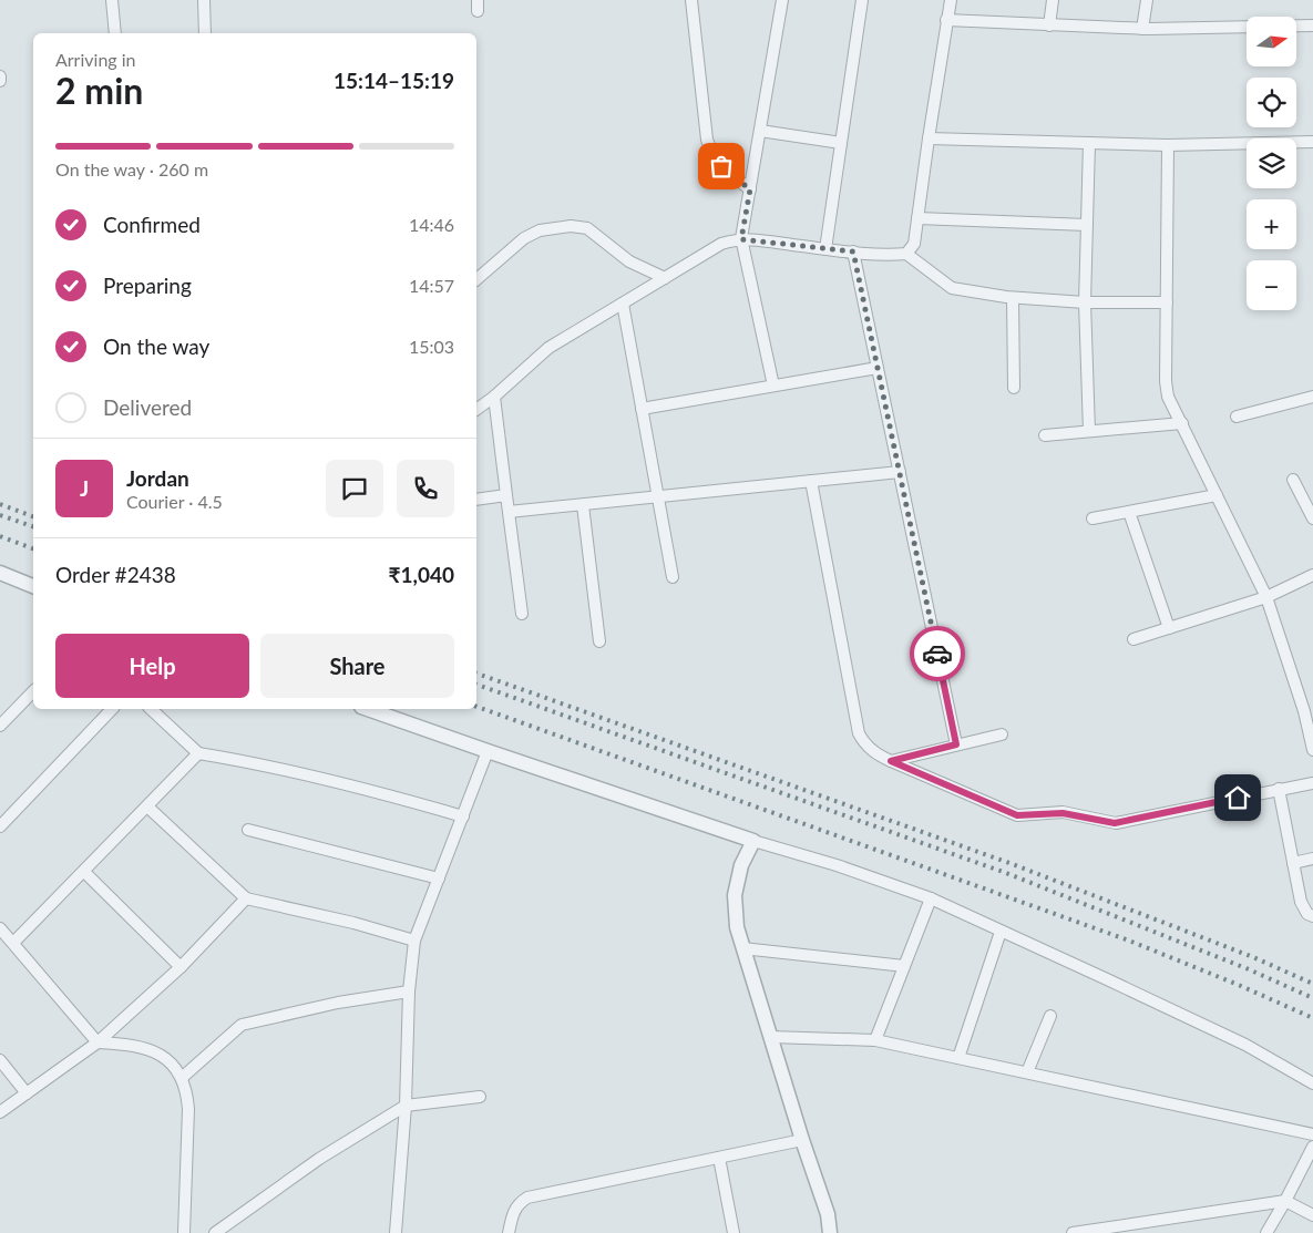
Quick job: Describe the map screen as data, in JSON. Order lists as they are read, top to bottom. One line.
{"north":"right","page":{"map_buttons":["+","−"],"heading":["2 min","Arriving in","15:14–15:19"],"panel":["Jordan","Courier · 4.5","Order #2438","₹1,040"],"bar":"On the way · 260 m","list":[["Confirmed","14:46"],["Preparing","14:57"],["On the way","15:03"],"Delivered"],"round":"J","buttons":["Help","Share"]}}
